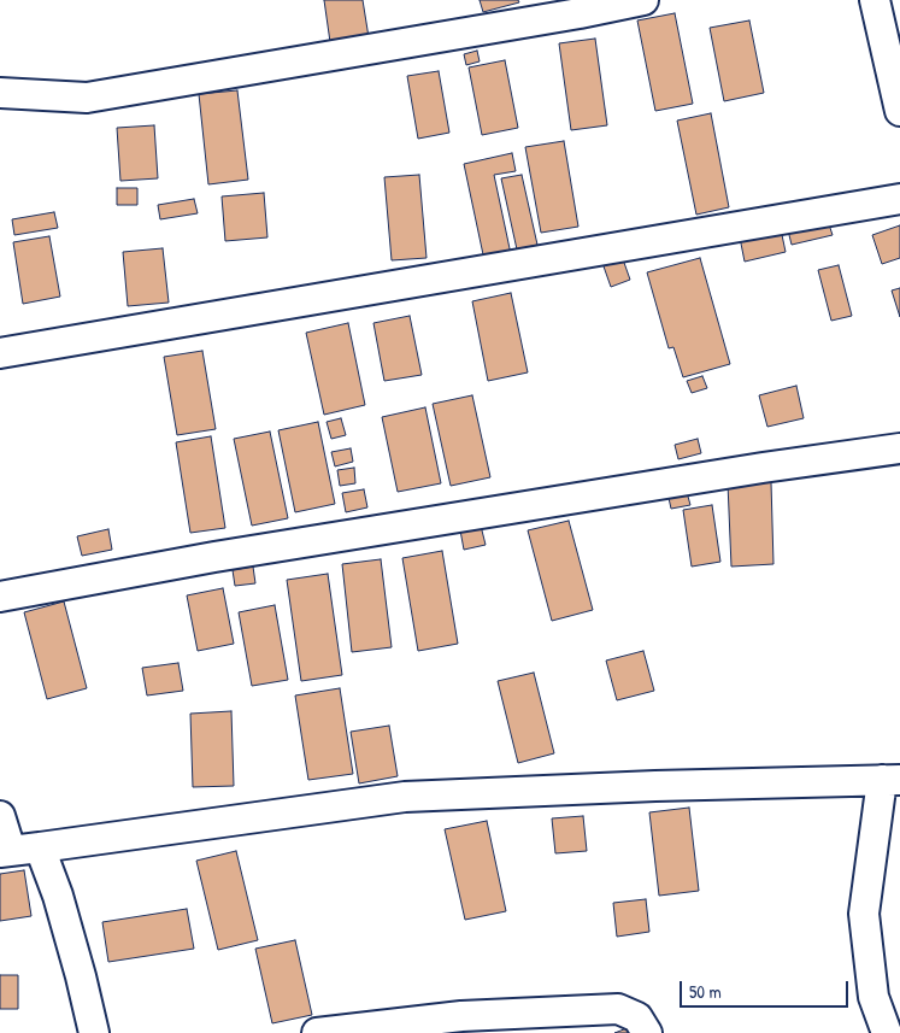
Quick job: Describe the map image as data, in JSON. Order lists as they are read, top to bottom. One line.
{"scale_bar":"50 m"}
